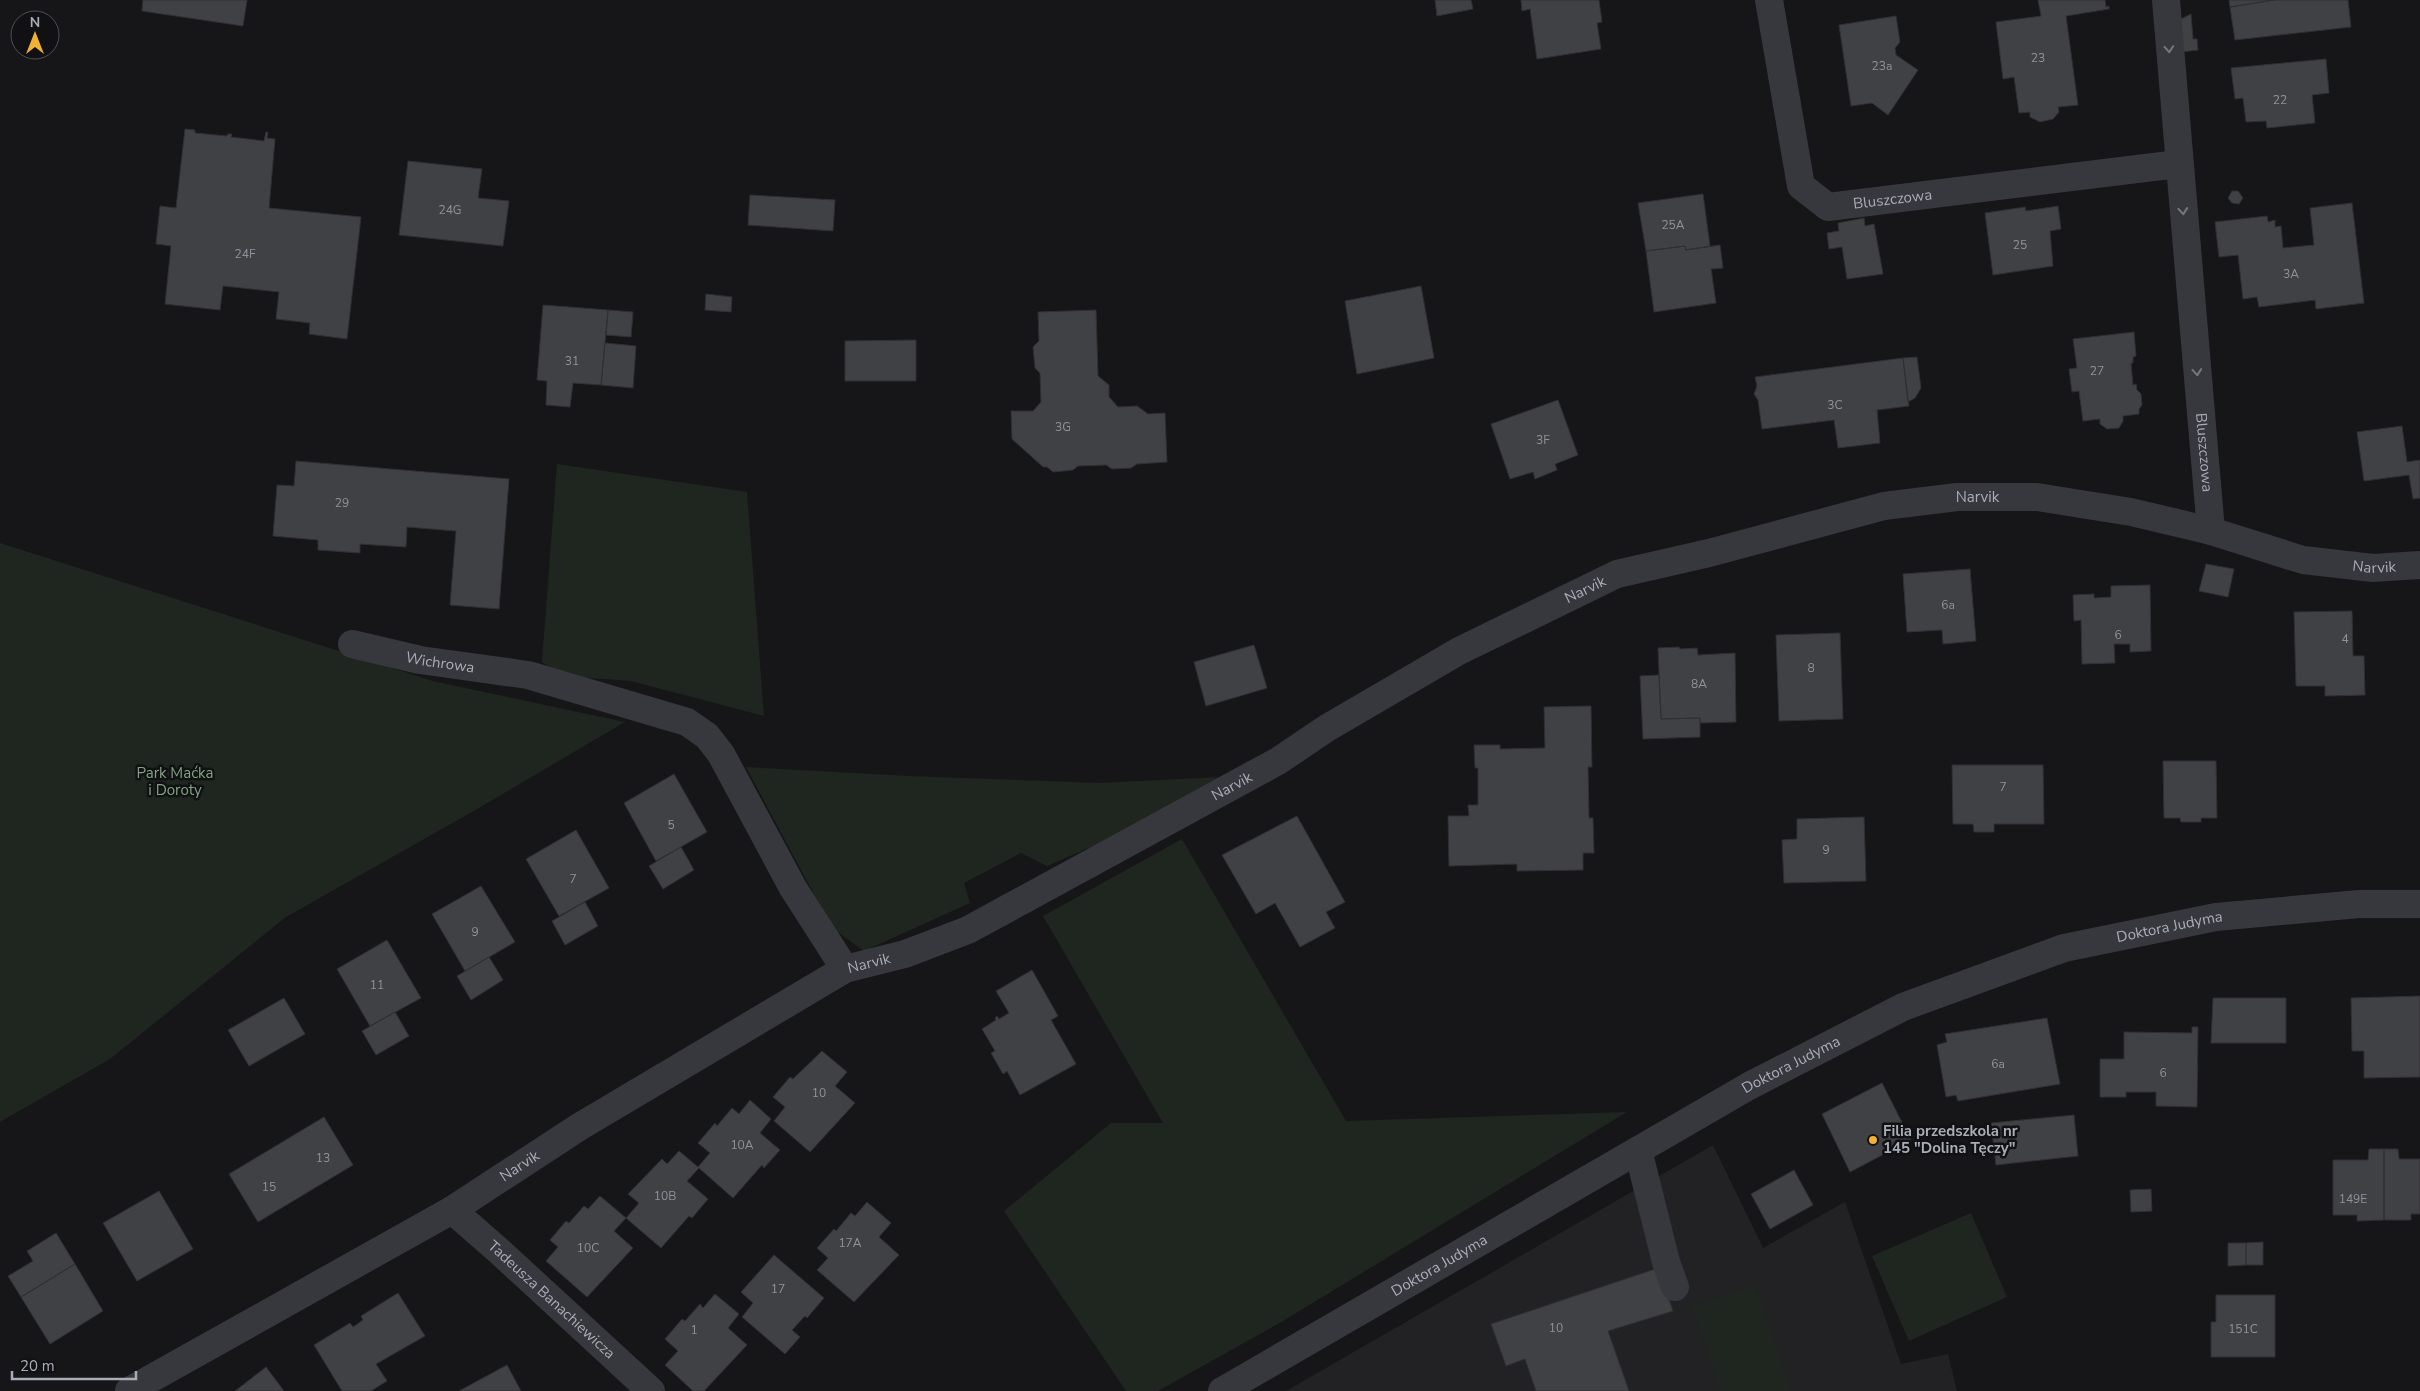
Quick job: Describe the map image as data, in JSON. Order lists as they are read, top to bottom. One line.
{"streets":{"street":["Bluszczowa","Narvik","Wichrowa","Doktora Judyma","Tadeusza Banachiewicza"]},"crossings":[["Bluszczowa","Narvik"],["Narvik","Wichrowa"],["Narvik","Tadeusza Banachiewicza"]],"one_way":["Bluszczowa"],"parks":["Park Maćka i Doroty"],"places":["Filia przedszkola nr 145 \"Dolina Tęczy\""],"house_numbers":["23","23a","22","24G","25A","25","24F","3A","31","27","3C","3G","3F","29","6a","6","4","8","8A","7","5","9","7","9","11","6a","6","10","10A","13","15","10B","149E","17A","10C","17","10","151C","1"],"scale_bar":"20 m","north":"top"}
